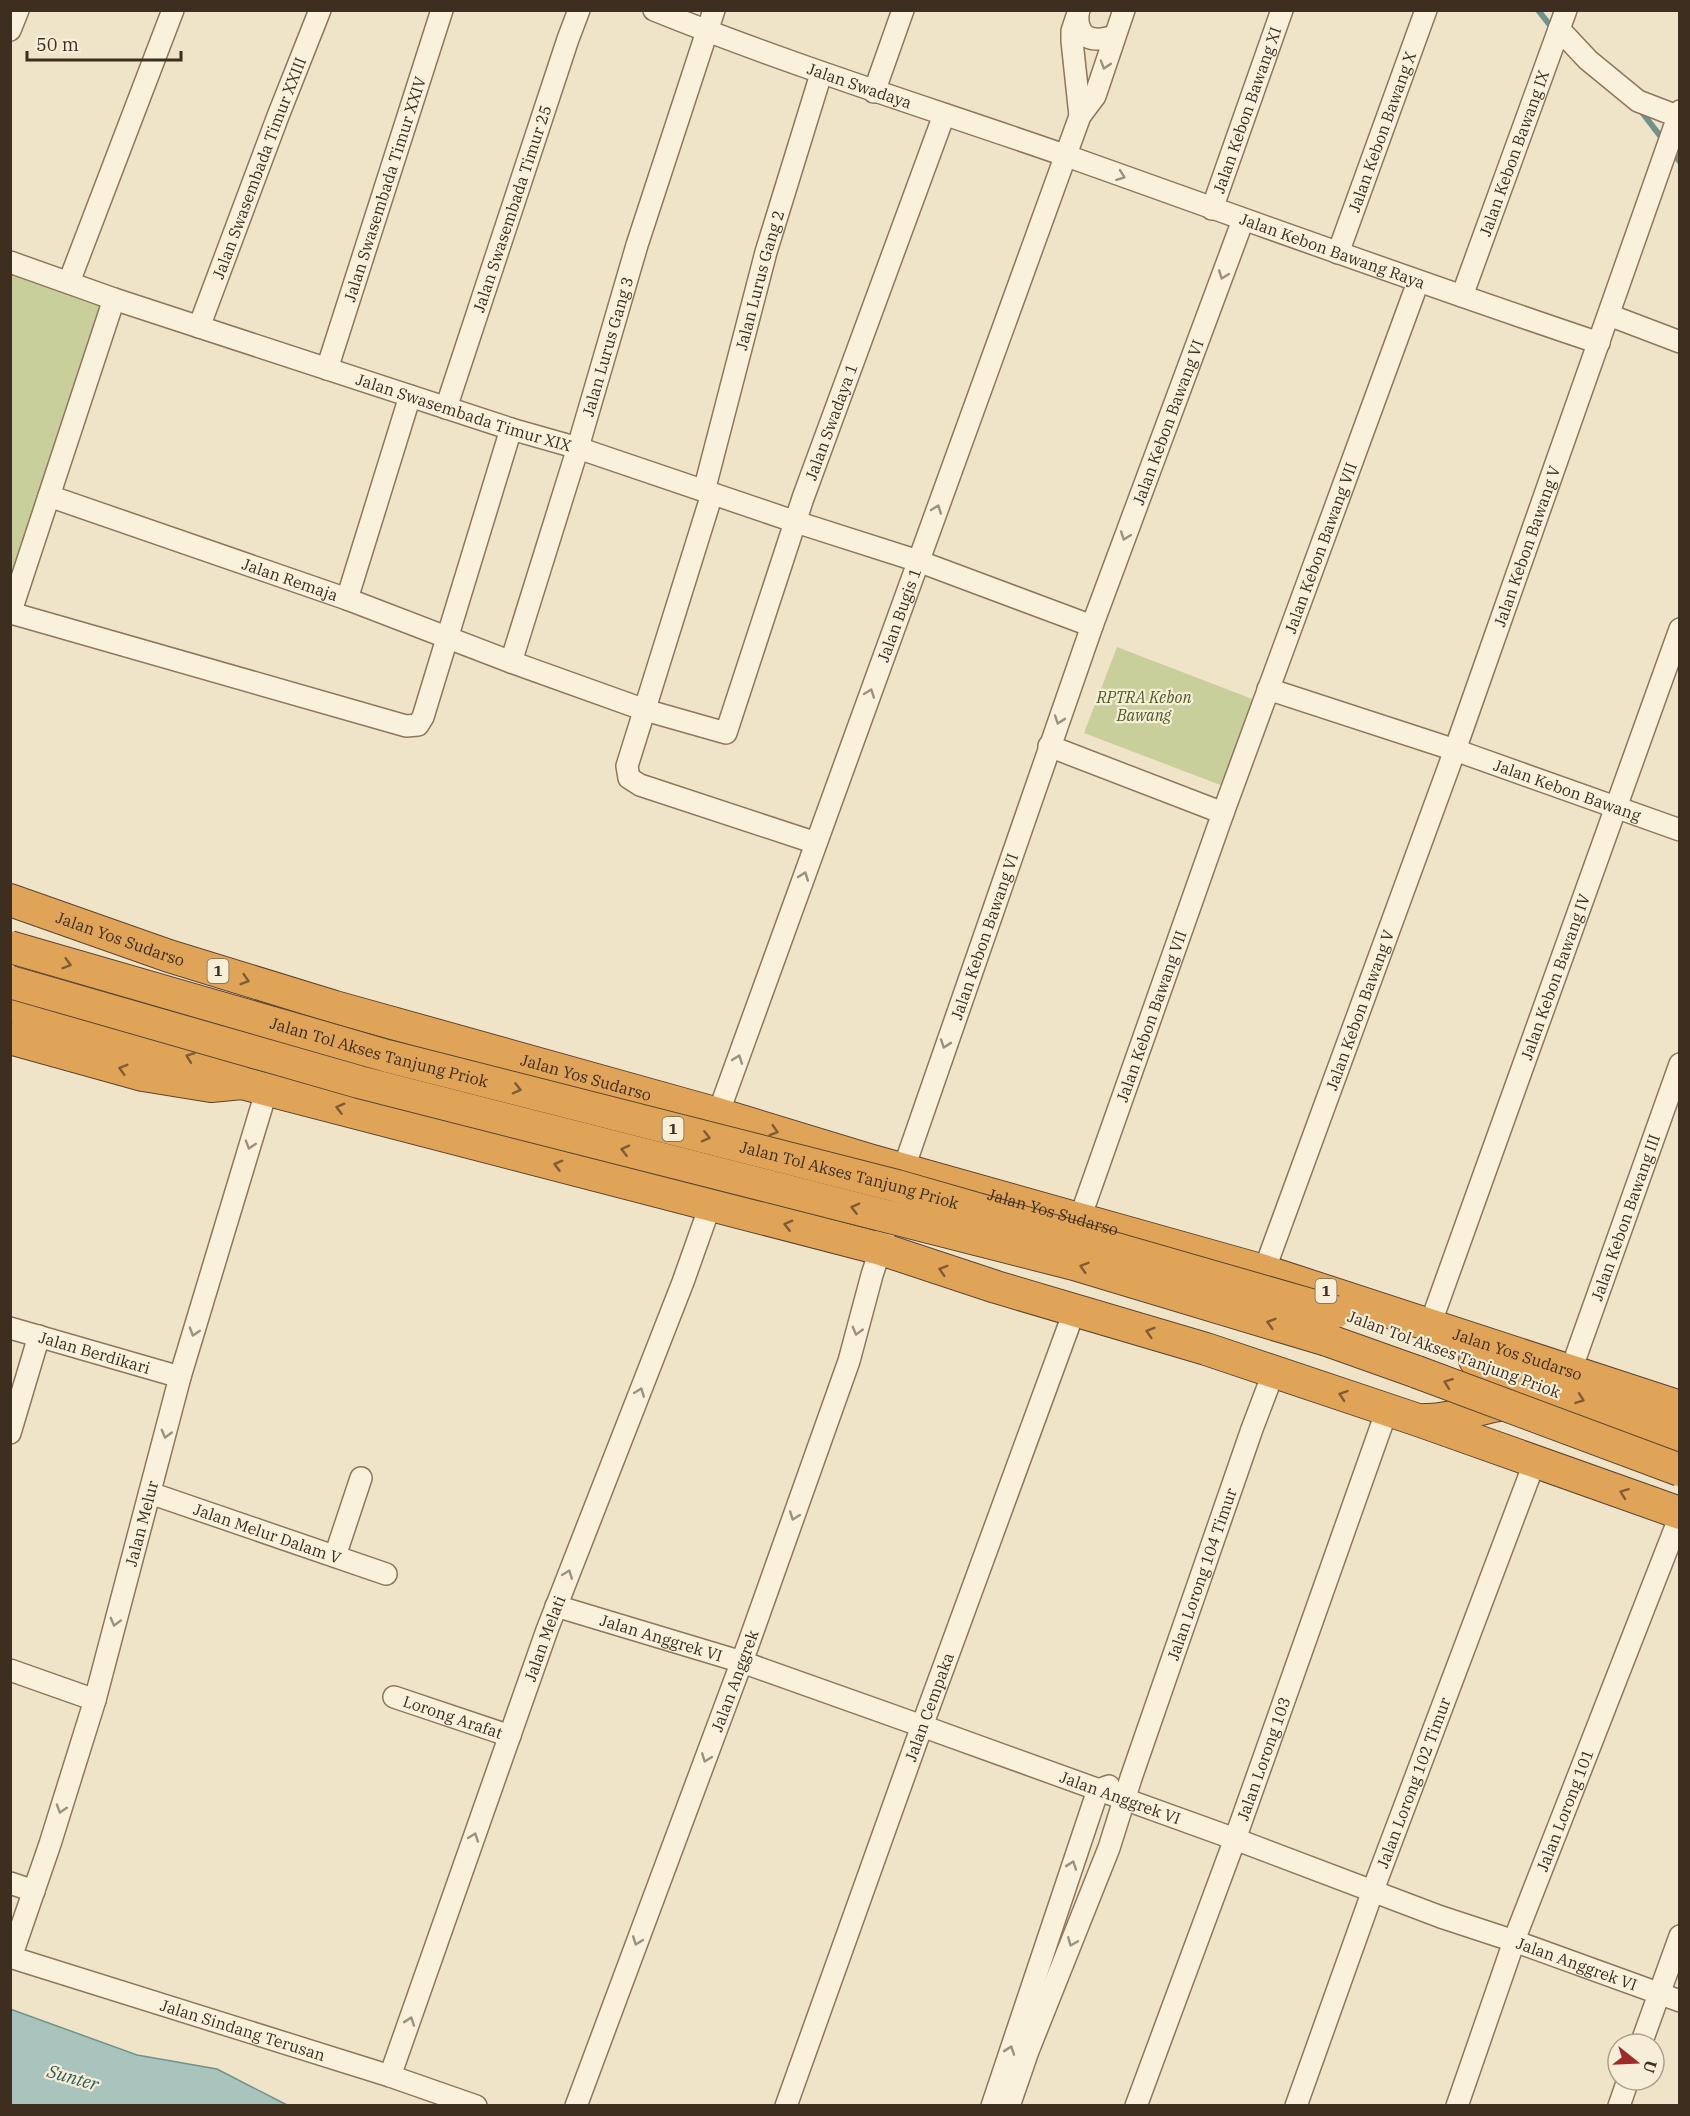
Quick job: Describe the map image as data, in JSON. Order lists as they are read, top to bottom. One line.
{"streets":{"highway":["Jalan Yos Sudarso","1","Jalan Tol Akses Tanjung Priok"],"street":["Jalan Swadaya","Jalan Kebon Bawang XI","Jalan Kebon Bawang X","Jalan Kebon Bawang IX","Jalan Swasembada Timur XXIII","Jalan Swasembada Timur XXIV","Jalan Swasembada Timur 25","Jalan Kebon Bawang Raya","Jalan Lurus Gang 2","Jalan Lurus Gang 3","Jalan Swasembada Timur XIX","Jalan Swadaya 1","Jalan Kebon Bawang VI","Jalan Kebon Bawang VII","Jalan Kebon Bawang V","Jalan Remaja","Jalan Bugis 1","Jalan Kebon Bawang","Jalan Kebon Bawang IV","Jalan Kebon Bawang III","Jalan Berdikari","Jalan Melur","Jalan Melur Dalam V","Jalan Lorong 104 Timur","Jalan Anggrek VI","Jalan Melati","Jalan Anggrek","Jalan Cempaka","Lorong Arafat","Jalan Lorong 103","Jalan Lorong 102 Timur","Jalan Lorong 101","Jalan Sindang Terusan"]},"crossings":[["Jalan Swadaya","Jalan Kebon Bawang Raya"],["Jalan Swadaya","Jalan Lurus Gang 2"],["Jalan Swadaya","Jalan Lurus Gang 3"],["Jalan Swadaya","Jalan Swadaya 1"],["Jalan Swadaya","Jalan Bugis 1"],["Jalan Kebon Bawang XI","Jalan Kebon Bawang Raya"],["Jalan Kebon Bawang X","Jalan Kebon Bawang Raya"],["Jalan Kebon Bawang IX","Jalan Kebon Bawang Raya"],["Jalan Swasembada Timur XXIII","Jalan Swasembada Timur XIX"],["Jalan Swasembada Timur XXIV","Jalan Swasembada Timur XIX"],["Jalan Swasembada Timur 25","Jalan Swasembada Timur XIX"],["Jalan Kebon Bawang Raya","Jalan Kebon Bawang VI"],["Jalan Kebon Bawang Raya","Jalan Kebon Bawang VII"],["Jalan Kebon Bawang Raya","Jalan Kebon Bawang V"],["Jalan Kebon Bawang Raya","Jalan Bugis 1"],["Jalan Lurus Gang 2","Jalan Swasembada Timur XIX"],["Jalan Lurus Gang 2","Jalan Remaja"],["Jalan Lurus Gang 2","Jalan Bugis 1"],["Jalan Lurus Gang 3","Jalan Swasembada Timur XIX"],["Jalan Lurus Gang 3","Jalan Remaja"],["Jalan Swasembada Timur XIX","Jalan Swadaya 1"],["Jalan Swasembada Timur XIX","Jalan Bugis 1"],["Jalan Swadaya 1","Jalan Remaja"],["Jalan Kebon Bawang VI","Jalan Yos Sudarso"],["Jalan Kebon Bawang VI","Jalan Anggrek"],["Jalan Kebon Bawang VII","Jalan Yos Sudarso"],["Jalan Kebon Bawang V","Jalan Kebon Bawang"],["Jalan Kebon Bawang V","Jalan Yos Sudarso"],["Jalan Bugis 1","Jalan Yos Sudarso"],["Jalan Kebon Bawang","Jalan Kebon Bawang IV"],["Jalan Yos Sudarso","Jalan Kebon Bawang IV"],["Jalan Yos Sudarso","Jalan Kebon Bawang III"],["Jalan Berdikari","Jalan Melur"],["Jalan Melur","Jalan Melur Dalam V"],["Jalan Melur","Jalan Sindang Terusan"],["Jalan Lorong 104 Timur","Jalan Anggrek VI"],["Jalan Anggrek VI","Jalan Melati"],["Jalan Anggrek VI","Jalan Anggrek"],["Jalan Anggrek VI","Jalan Cempaka"],["Jalan Anggrek VI","Jalan Lorong 103"],["Jalan Anggrek VI","Jalan Lorong 102 Timur"],["Jalan Anggrek VI","Jalan Lorong 101"],["Jalan Melati","Lorong Arafat"],["Jalan Melati","Jalan Sindang Terusan"]],"one_way":["Jalan Kebon Bawang VI","Jalan Bugis 1","Jalan Melur","Jalan Melati","Jalan Anggrek"],"water":["Sunter"],"parks":["RPTRA Kebon Bawang"],"scale_bar":"50 m","north":"right"}
